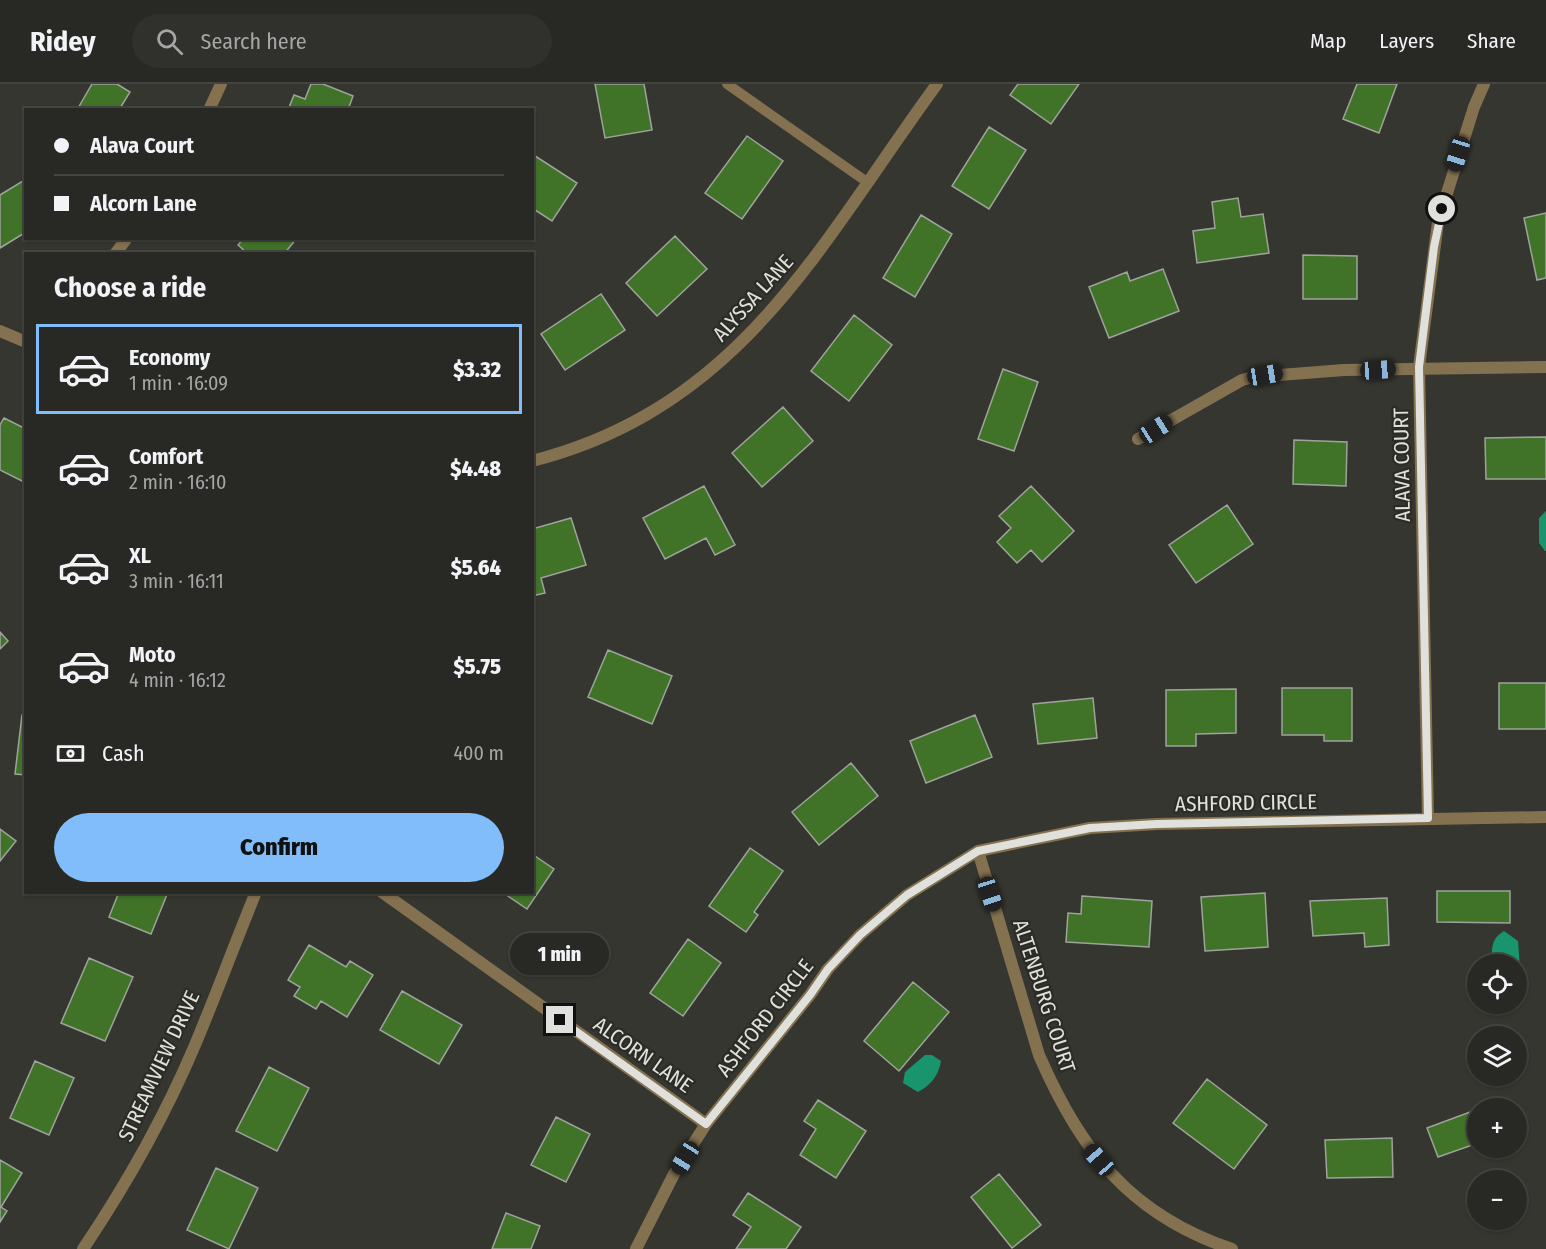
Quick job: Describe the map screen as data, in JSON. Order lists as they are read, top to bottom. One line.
{"streets":{"street":["ALYSSA LANE","ALAVA COURT","ASHFORD CIRCLE","ALTENBURG COURT","ALCORN LANE","STREAMVIEW DRIVE"]},"crossings":[["ALAVA COURT","ASHFORD CIRCLE"],["ASHFORD CIRCLE","ALTENBURG COURT"],["ASHFORD CIRCLE","ALCORN LANE"]],"page":{"header":"Ridey","search":"Search here","nav":["Map","Layers","Share"],"banner":["Alava Court","Alcorn Lane"],"heading":"Choose a ride","list":[{"name":"Economy","note":"1 min · 16:09","value":"$3.32"},{"name":"Comfort","note":"2 min · 16:10","value":"$4.48"},{"name":"XL","note":"3 min · 16:11","value":"$5.64"},{"name":"Moto","note":"4 min · 16:12","value":"$5.75"}],"pay":["Cash","400 m"],"buttons":"Confirm","bubble":"1 min","map_buttons":["+","−"]}}
